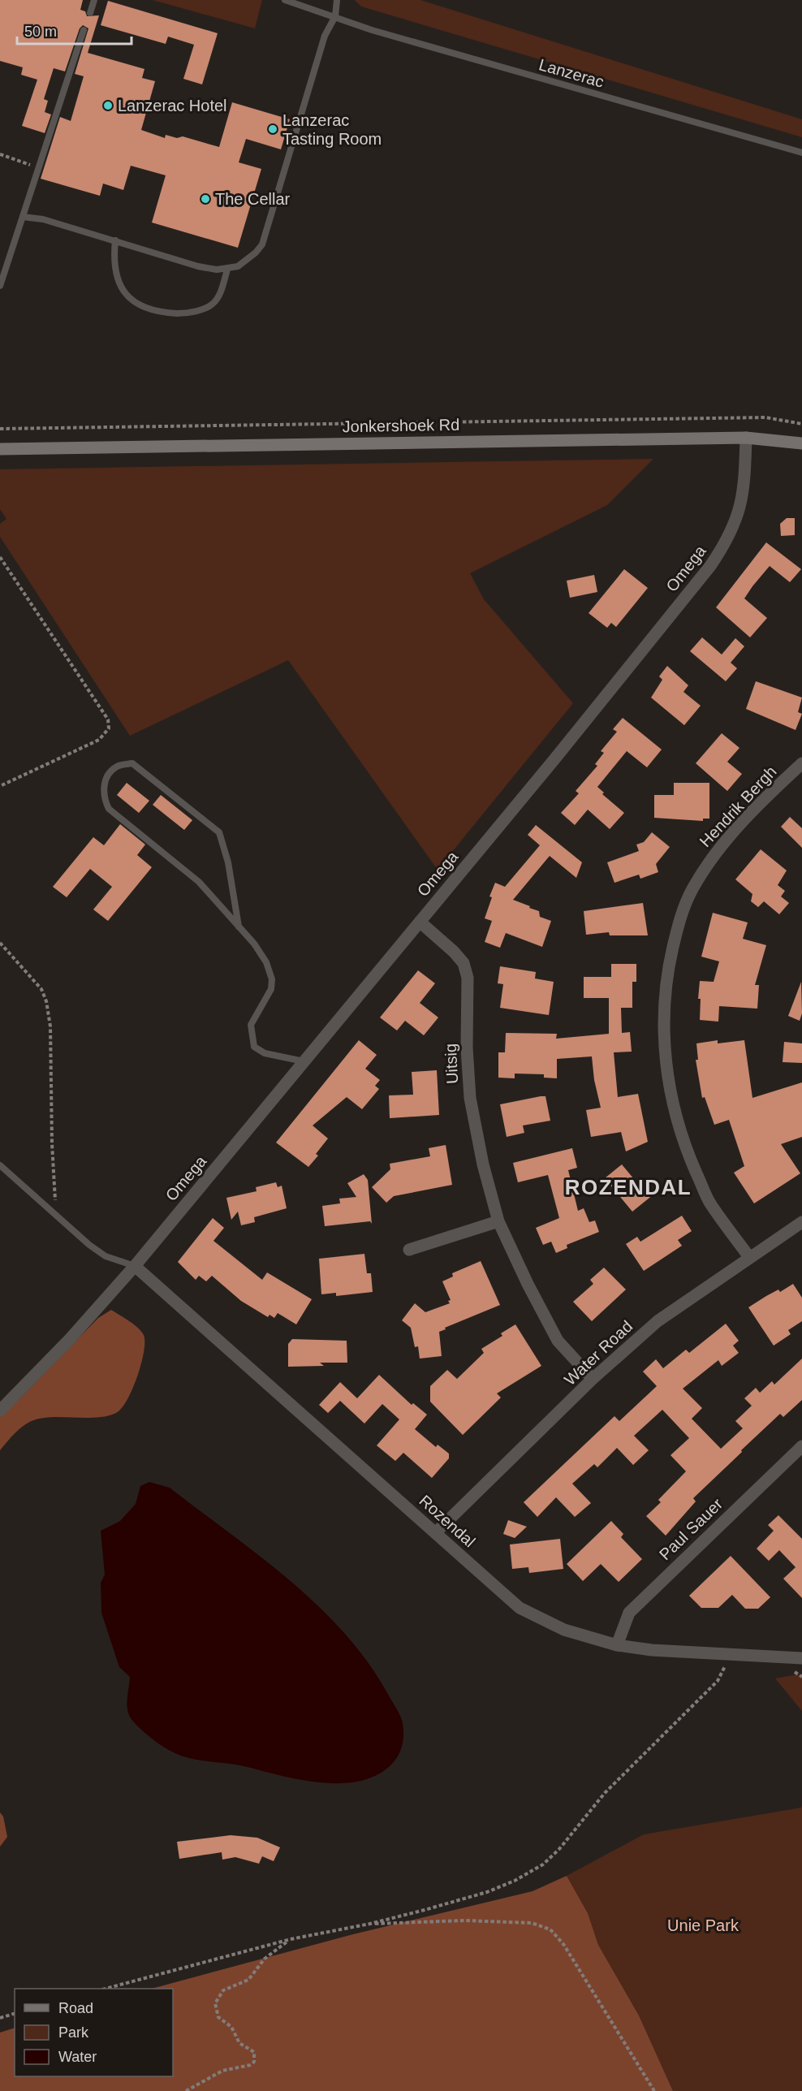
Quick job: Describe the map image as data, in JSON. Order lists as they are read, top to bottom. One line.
{"streets":{"street":["Jonkershoek Rd","Omega","Hendrik Bergh","Uitsig","Water Road","Rozendal","Paul Sauer"],"lane":["Lanzerac"]},"crossings":[["Jonkershoek Rd","Omega"],["Omega","Uitsig"],["Omega","Rozendal"],["Hendrik Bergh","Water Road"],["Uitsig","Water Road"],["Water Road","Rozendal"],["Rozendal","Paul Sauer"]],"districts":["ROZENDAL"],"parks":["Unie Park"],"places":["Lanzerac Hotel","Lanzerac Tasting Room","The Cellar"],"legend":["Road","Park","Water"],"scale_bar":"50 m"}
